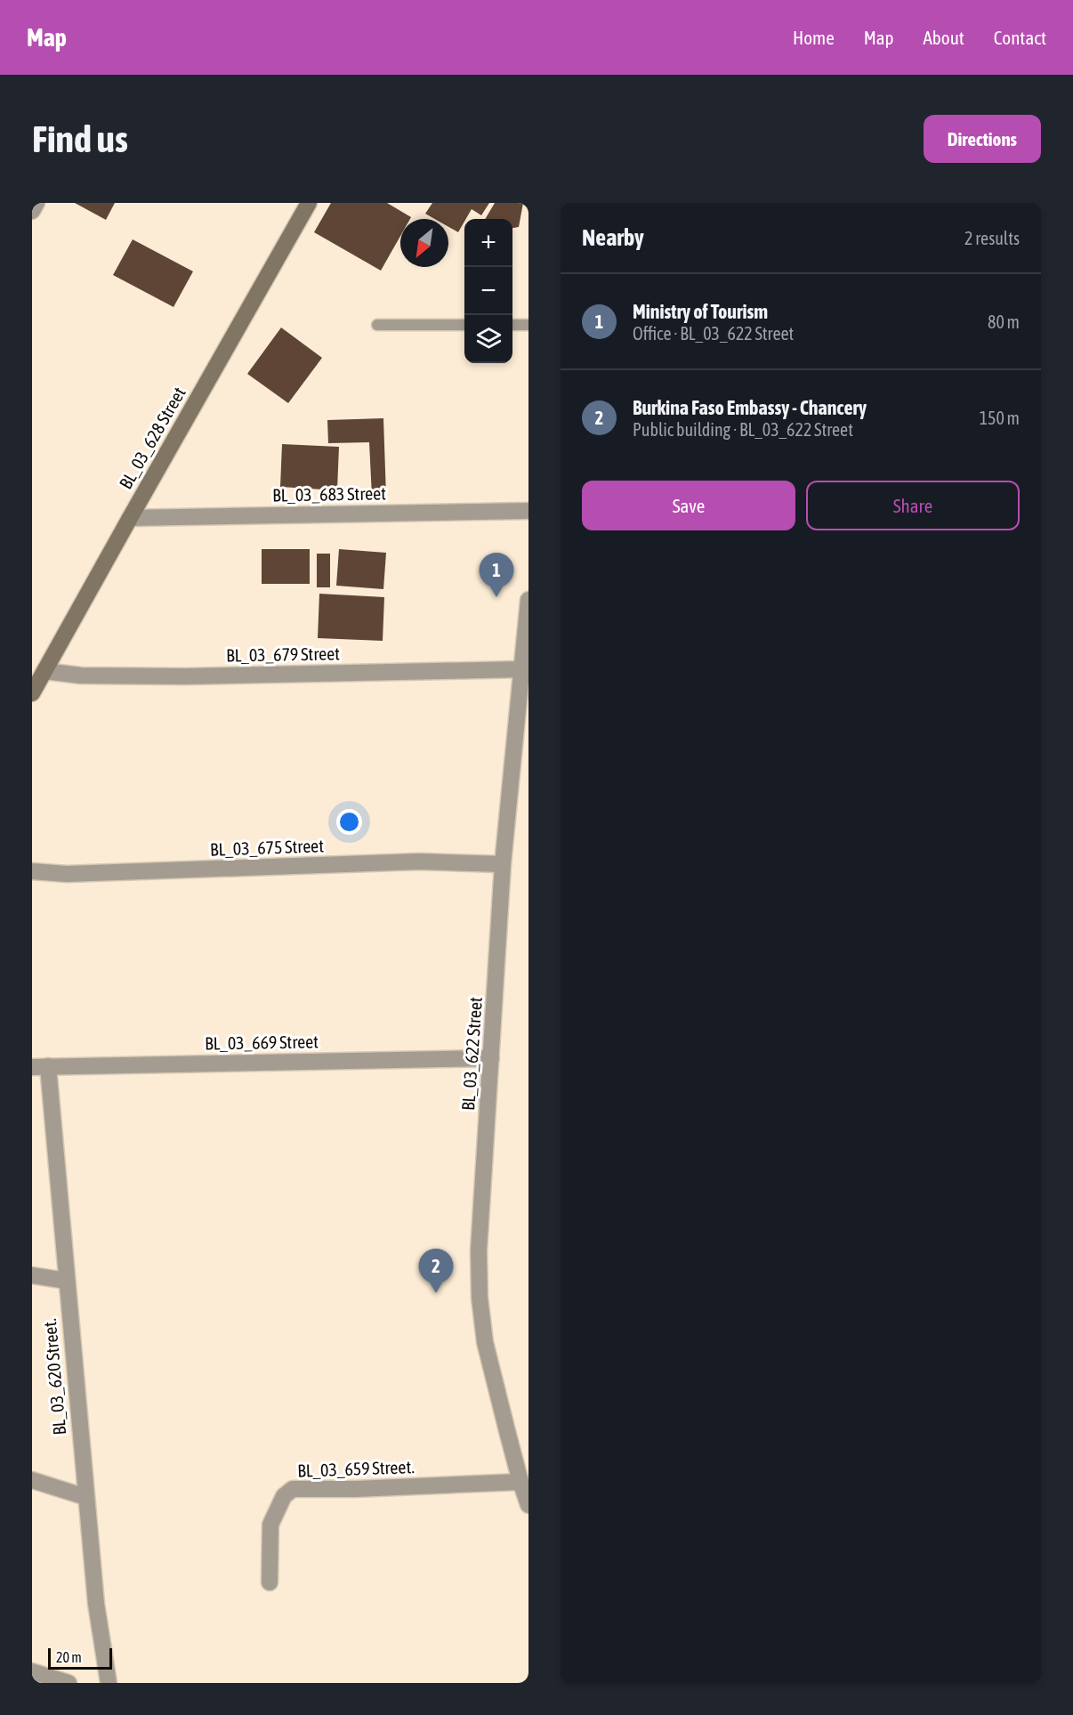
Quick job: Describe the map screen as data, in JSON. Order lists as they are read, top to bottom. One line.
{"streets":{"street":["BL_03_628 Street","BL_03_683 Street","BL_03_679 Street","BL_03_675 Street","BL_03_669 Street","BL_03_622 Street","BL_03_620 Street.","BL_03_659 Street."]},"crossings":[["BL_03_628 Street","BL_03_683 Street"],["BL_03_628 Street","BL_03_679 Street"],["BL_03_679 Street","BL_03_622 Street"],["BL_03_675 Street","BL_03_622 Street"],["BL_03_669 Street","BL_03_622 Street"],["BL_03_669 Street","BL_03_620 Street."],["BL_03_622 Street","BL_03_659 Street."]],"scale_bar":"20 m","north":"bottom left","page":{"header":"Map","nav":["Home","Map","About","Contact"],"buttons":["Directions",["Save","Share"]],"title":"Find us","heading":["Nearby","2 results"],"map_buttons":["+","−"],"list":[{"mark":"1","name":"Ministry of Tourism","note":"Office · BL_03_622 Street","value":"80 m"},{"mark":"2","name":"Burkina Faso Embassy - Chancery","note":"Public building · BL_03_622 Street","value":"150 m"}],"pins":["1","2"],"scale":"20 m"}}
